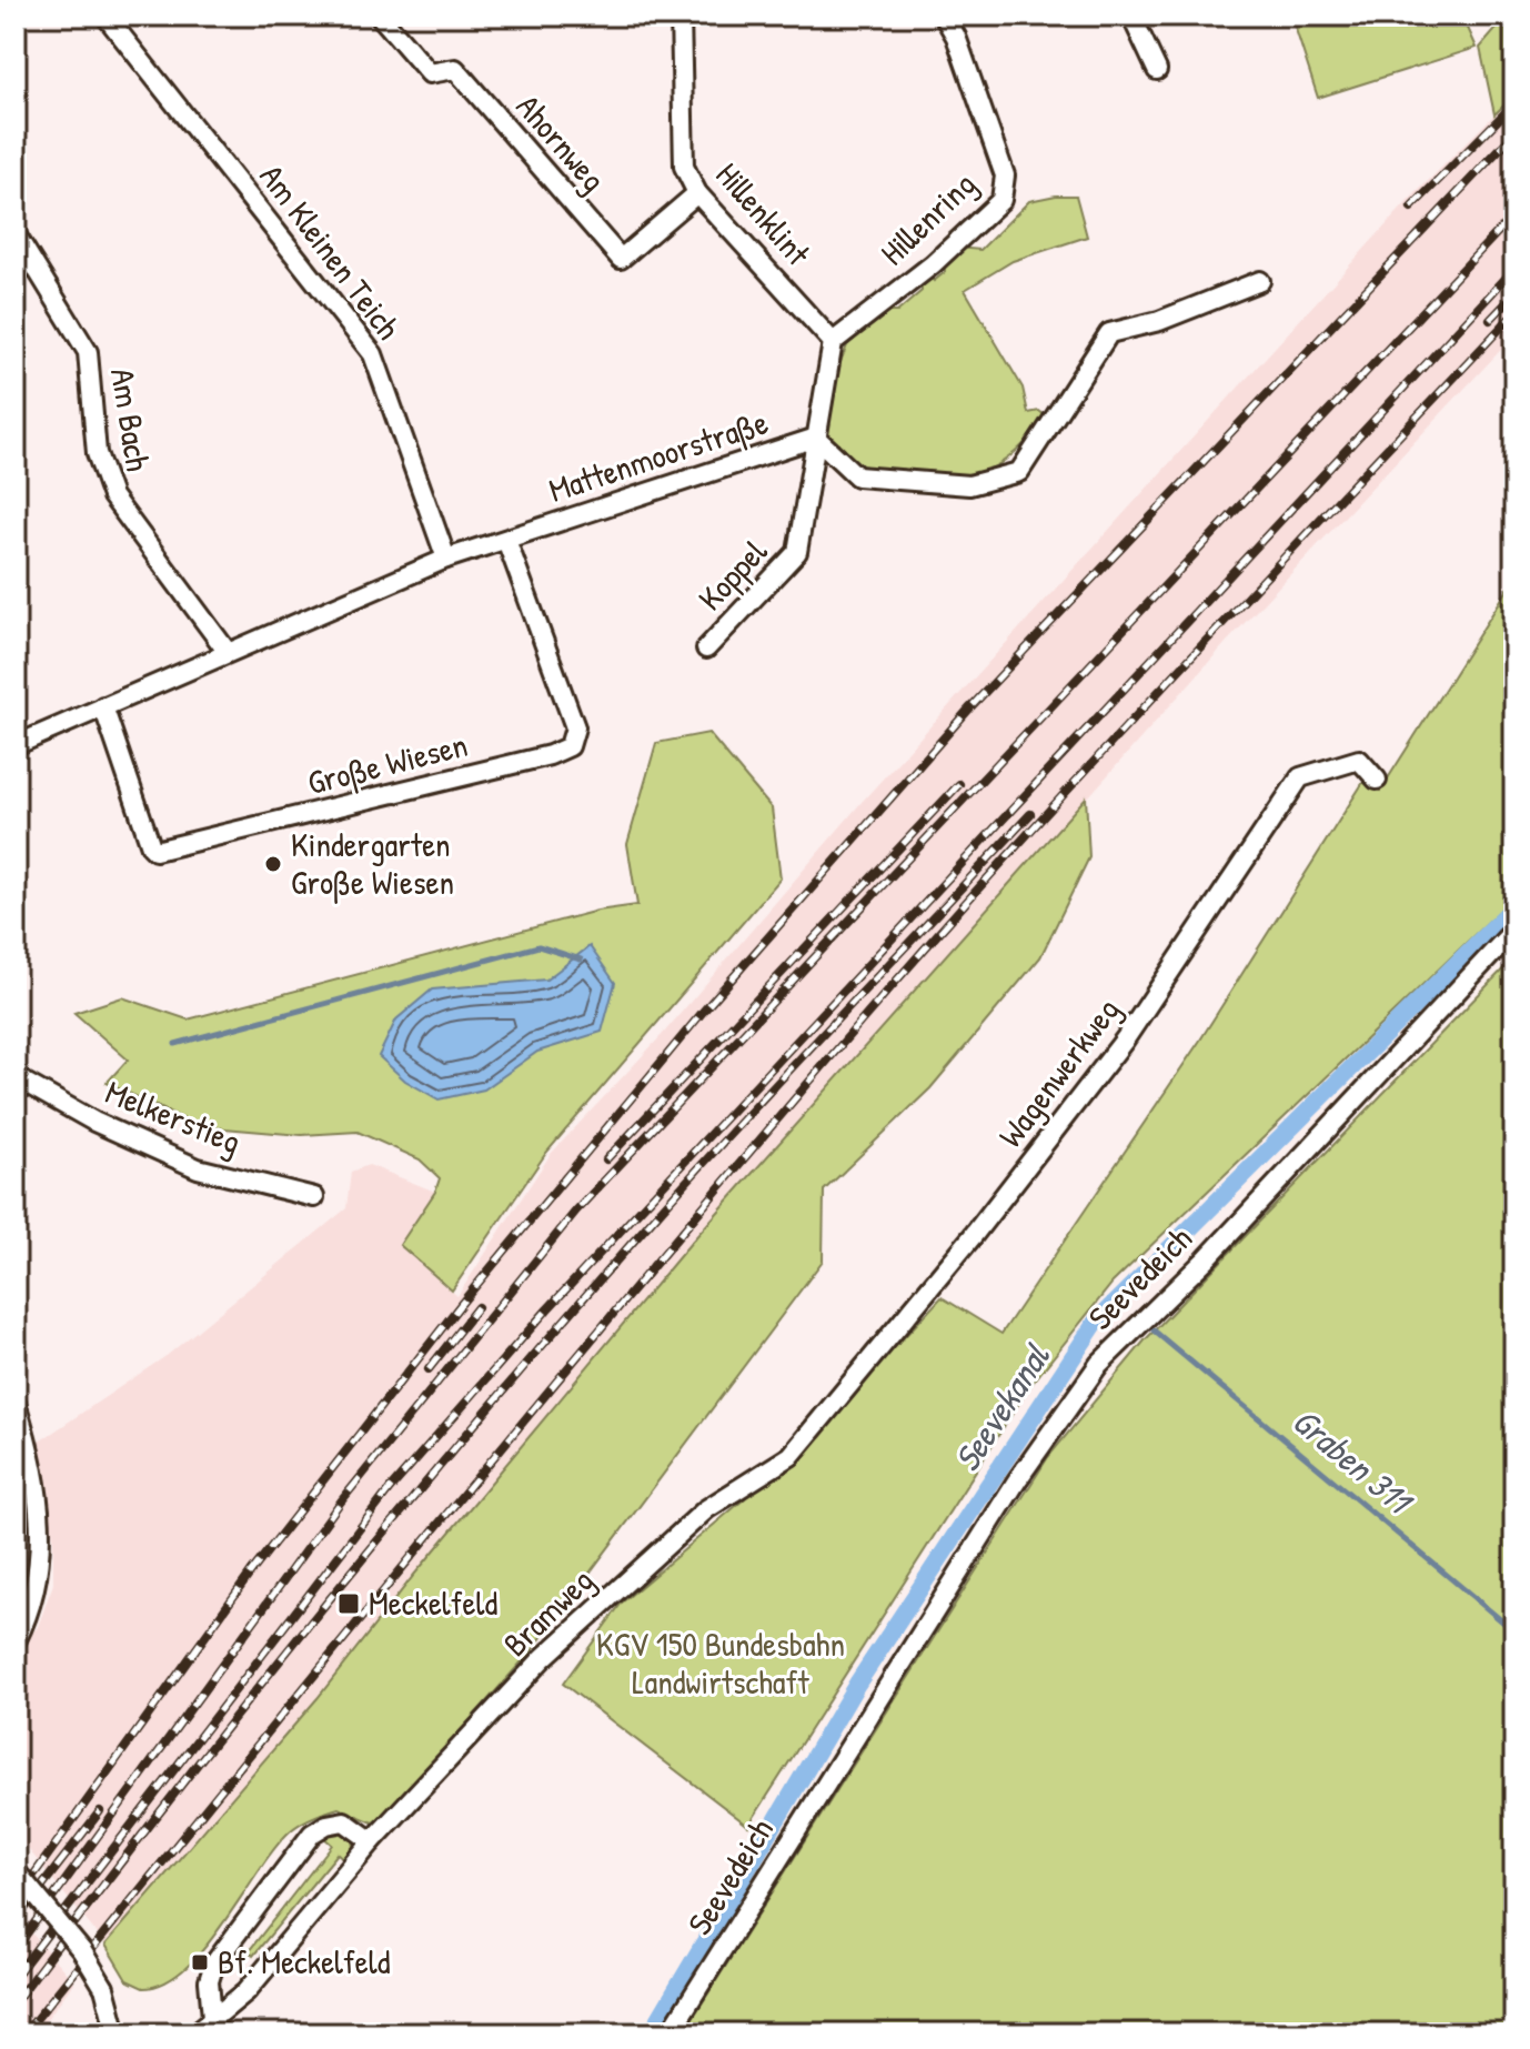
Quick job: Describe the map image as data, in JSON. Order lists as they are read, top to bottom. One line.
{"streets":{"street":["Ahornweg","Hillenklint","Hillenring","Am Kleinen Teich","Am Bach","Mattenmoorstraße","Koppel","Große Wiesen","Wagenwerkweg","Melkerstieg","Seevedeich","Bramweg"]},"crossings":[["Ahornweg","Hillenklint"],["Hillenklint","Hillenring"],["Am Kleinen Teich","Mattenmoorstraße"],["Am Bach","Mattenmoorstraße"],["Mattenmoorstraße","Koppel"],["Mattenmoorstraße","Große Wiesen"],["Wagenwerkweg","Bramweg"]],"water":["Seevekanal","Graben 311"],"parks":["KGV 150 Bundesbahn Landwirtschaft"],"places":{"other":["Kindergarten Große Wiesen"],"transit":["Meckelfeld","Bf. Meckelfeld"]}}
